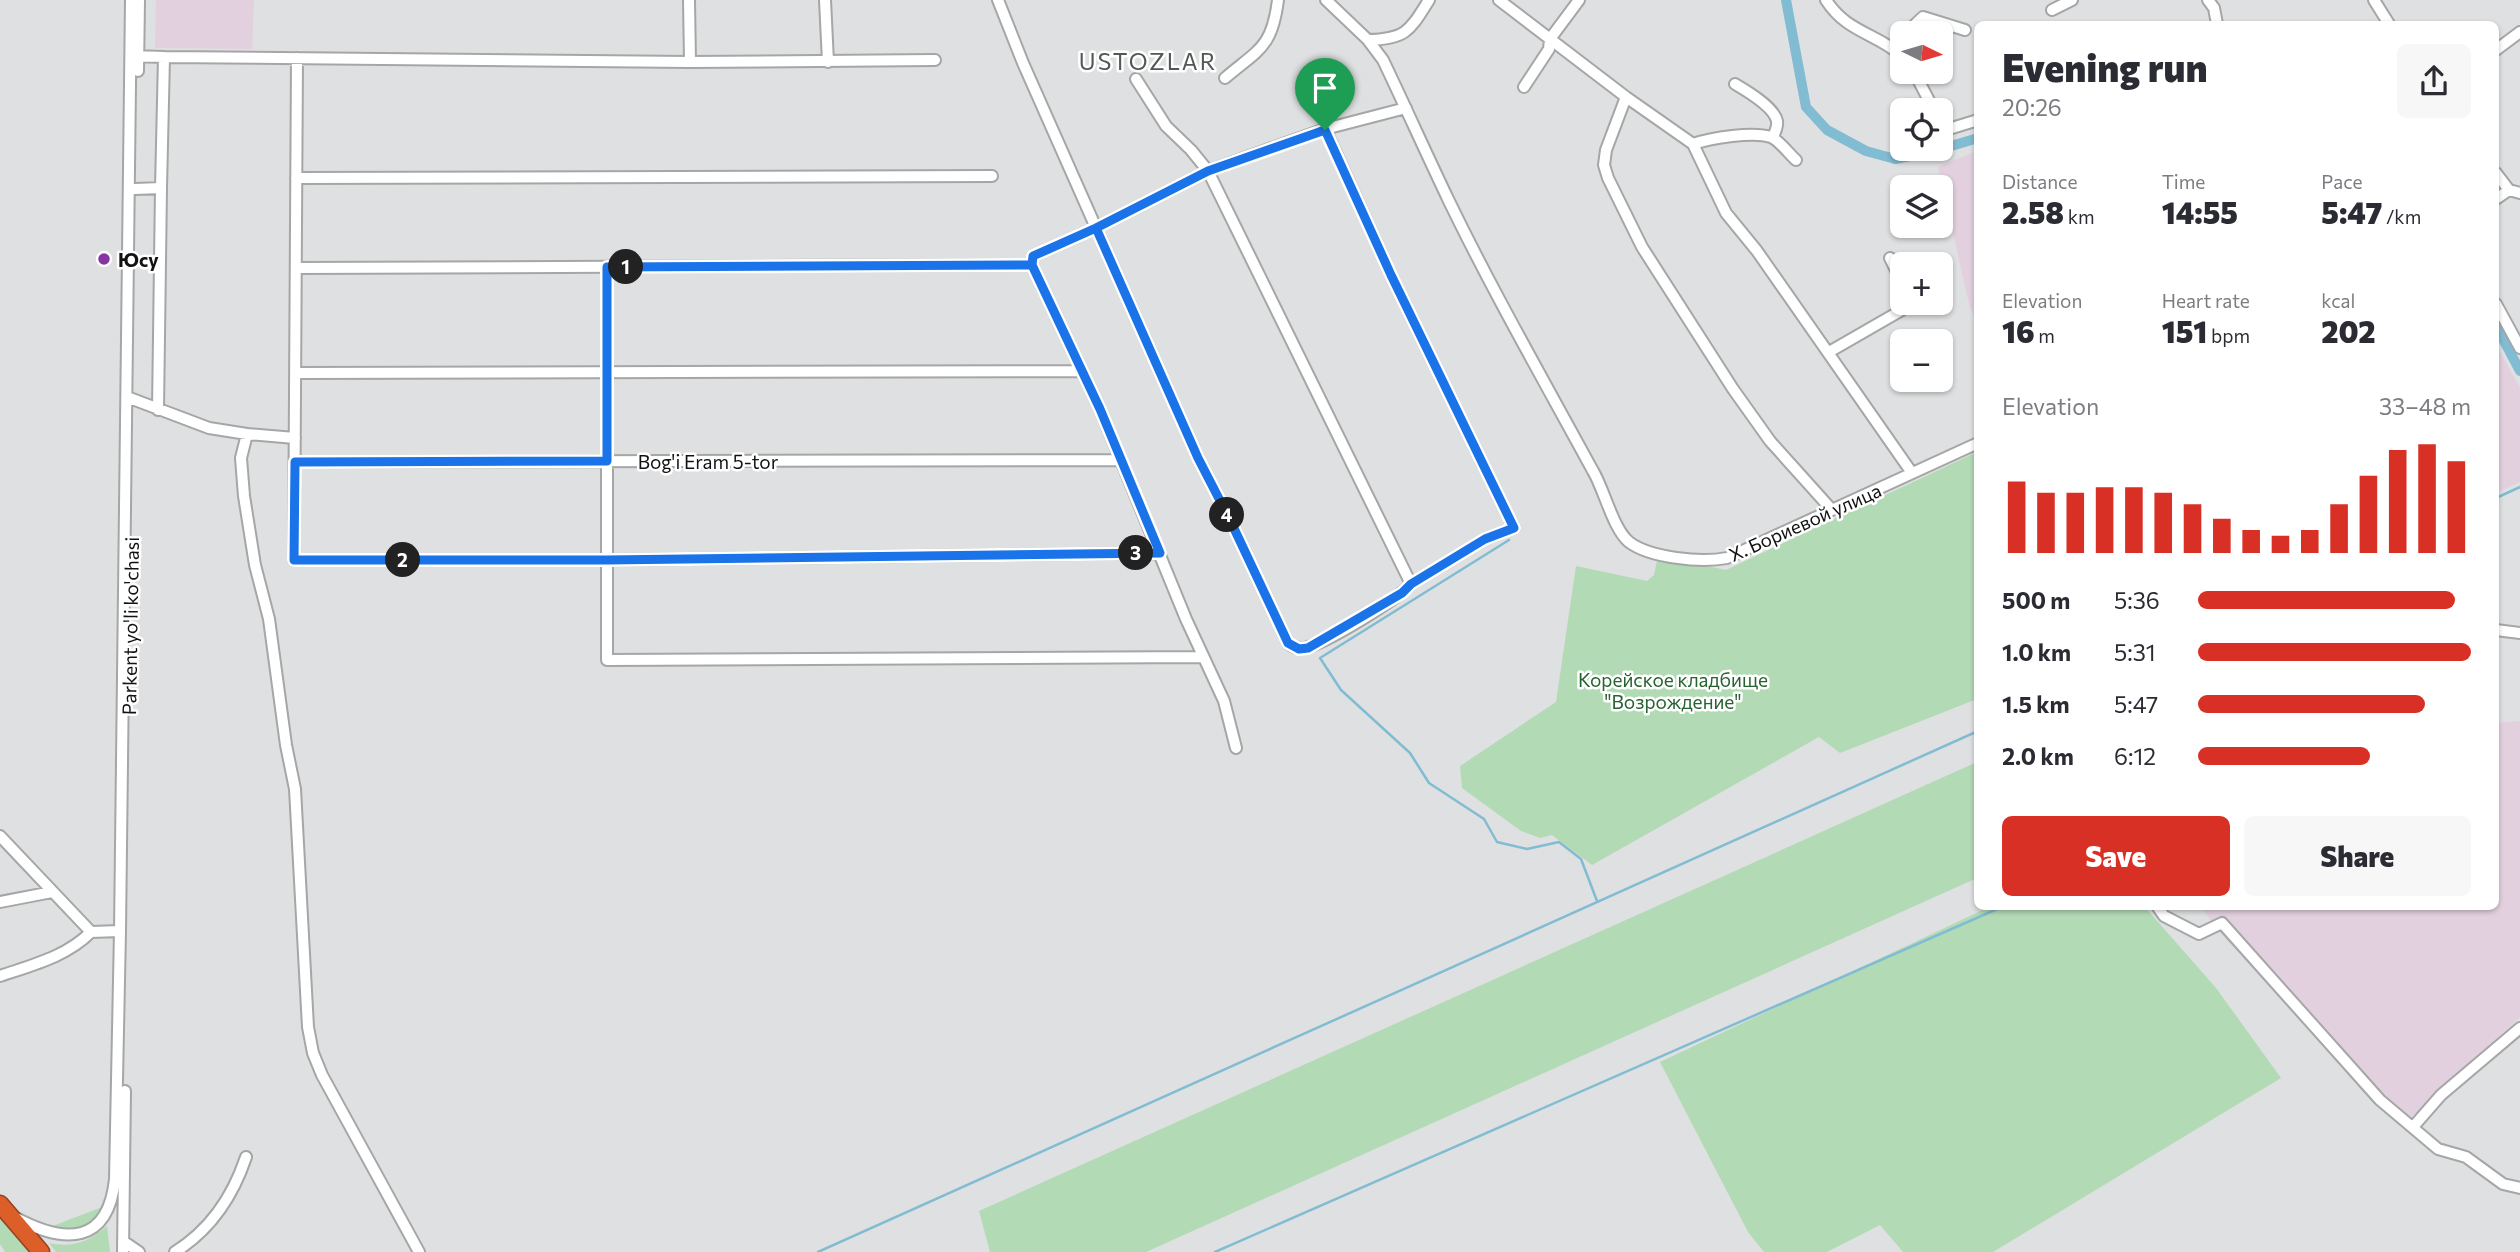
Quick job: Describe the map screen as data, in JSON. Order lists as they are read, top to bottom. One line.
{"streets":{"street":["Bog'i Eram 5-tor","Х. Бориевой улица","Parkent yo'li ko'chasi"]},"districts":["USTOZLAR"],"parks":["Корейское кладбище \"Возрождение\""],"places":["Юсу"],"north":"right","page":{"map_buttons":["+","−"],"heading":["Evening run","20:26"],"stats":[["Distance","2.58 km"],["Time","14:55"],["Pace","5:47 /km"],["Elevation","16 m"],["Heart rate","151 bpm"],["kcal","202"]],"pins":["1","4","3","2"],"chart":["Elevation","33–48 m"],"list":[{"name":"500 m","note":"5:36"},{"name":"1.0 km","note":"5:31"},{"name":"1.5 km","note":"5:47"},{"name":"2.0 km","note":"6:12"}],"buttons":["Save","Share"]}}
